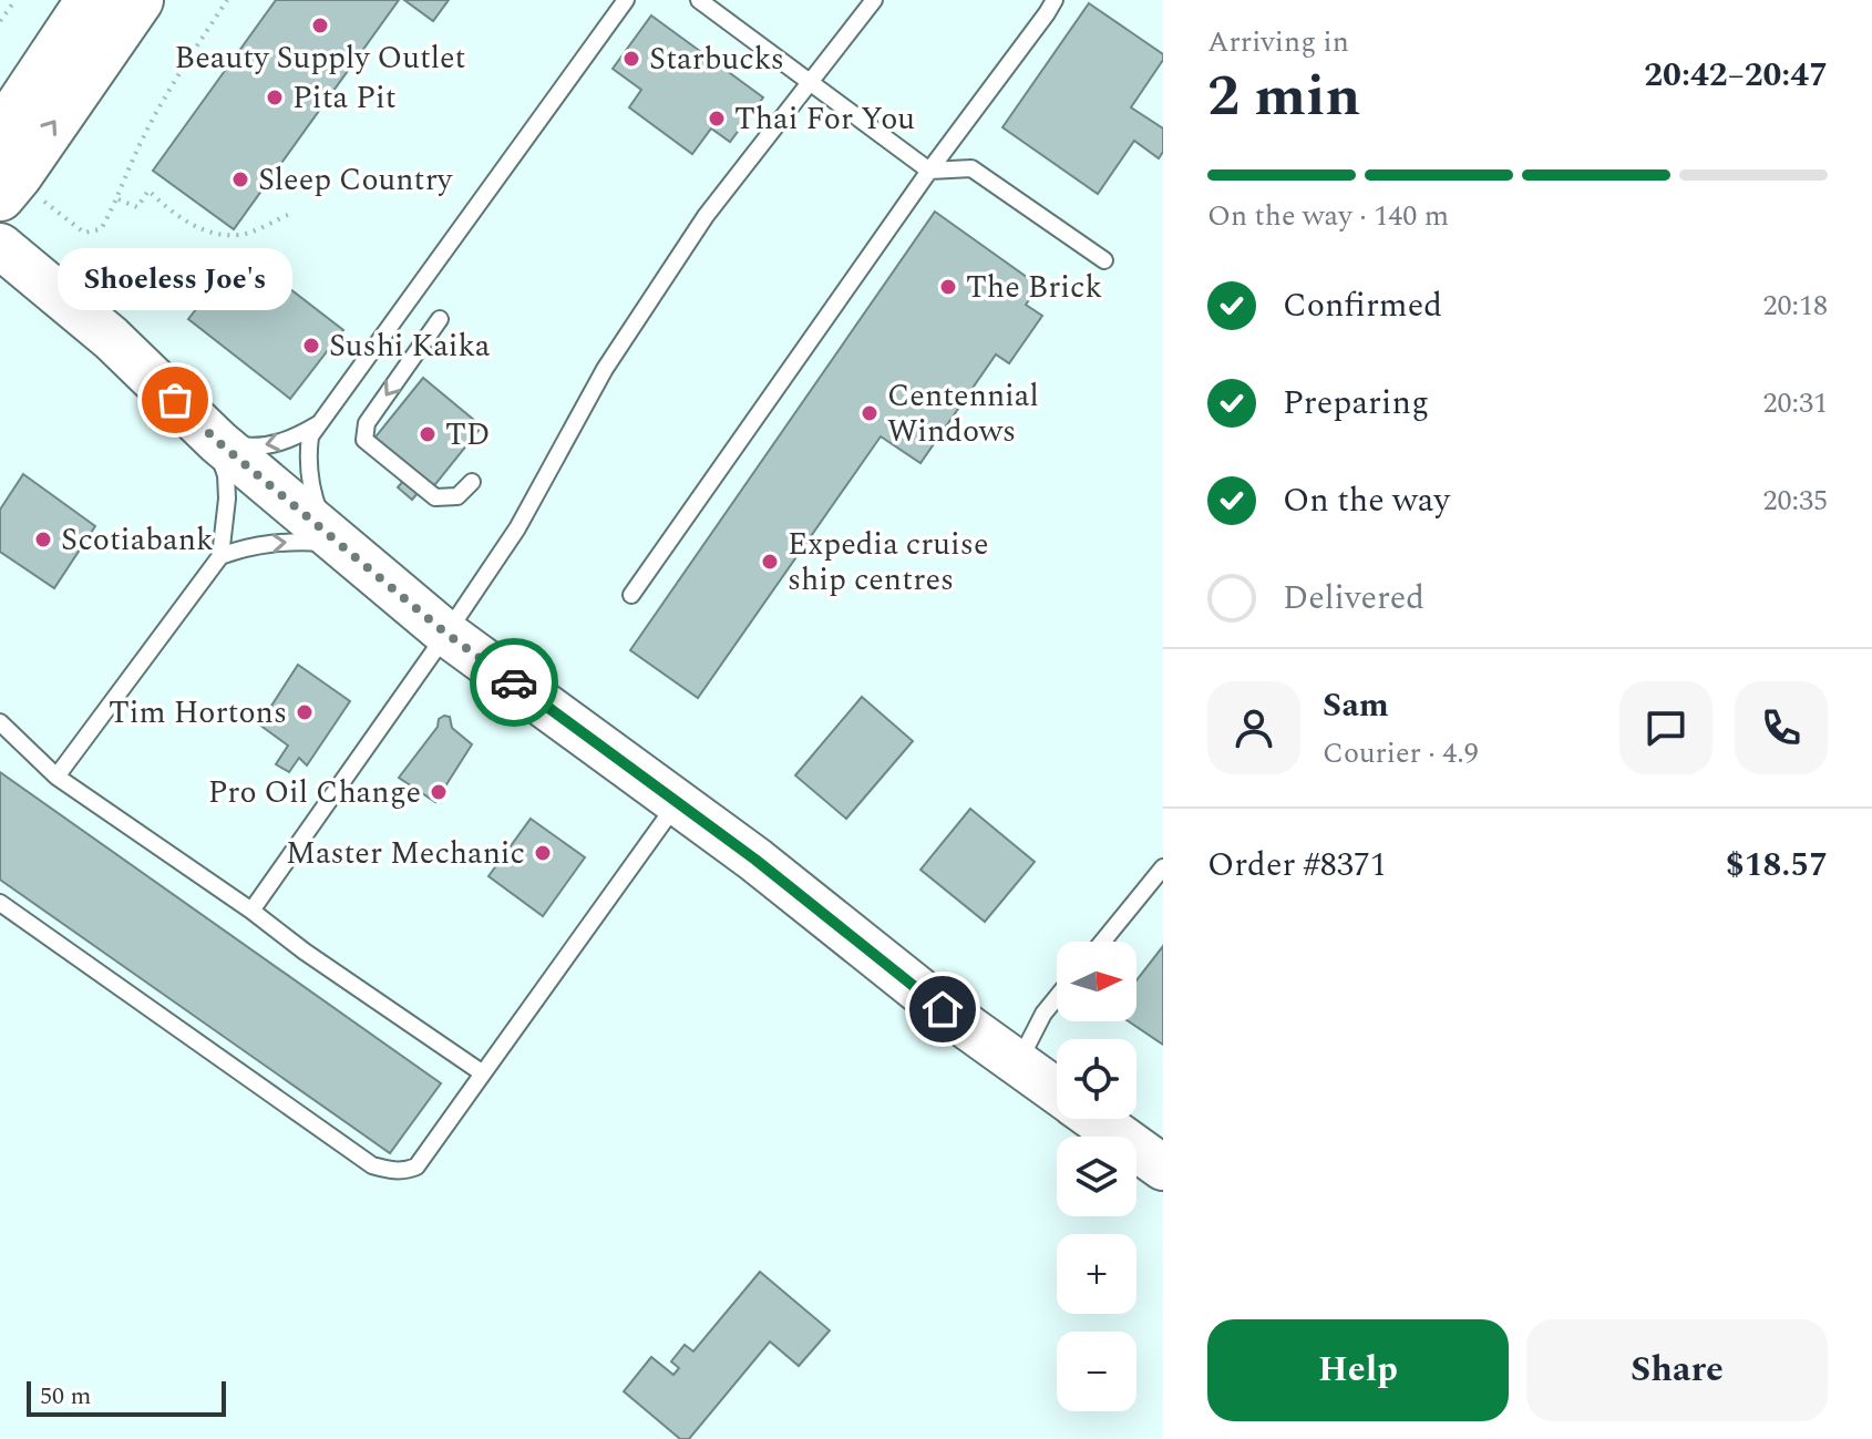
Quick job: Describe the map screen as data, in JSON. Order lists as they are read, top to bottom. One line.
{"places":["Beauty Supply Outlet","Starbucks","Pita Pit","Thai For You","Sleep Country","The Brick","Sushi Kaika","Shoeless Joe's","Centennial Windows","TD","Scotiabank","Expedia cruise ship centres","Tim Hortons","Pro Oil Change","Master Mechanic"],"scale_bar":"50 m","north":"right","page":{"heading":["2 min","Arriving in","20:42–20:47"],"panel":["Sam","Courier · 4.9","Order #8371","$18.57"],"bar":"On the way · 140 m","bubble":"Shoeless Joe's","list":[["Confirmed","20:18"],["Preparing","20:31"],["On the way","20:35"],"Delivered"],"map_buttons":["+","−"],"buttons":["Help","Share"],"scale":"50 m"}}
